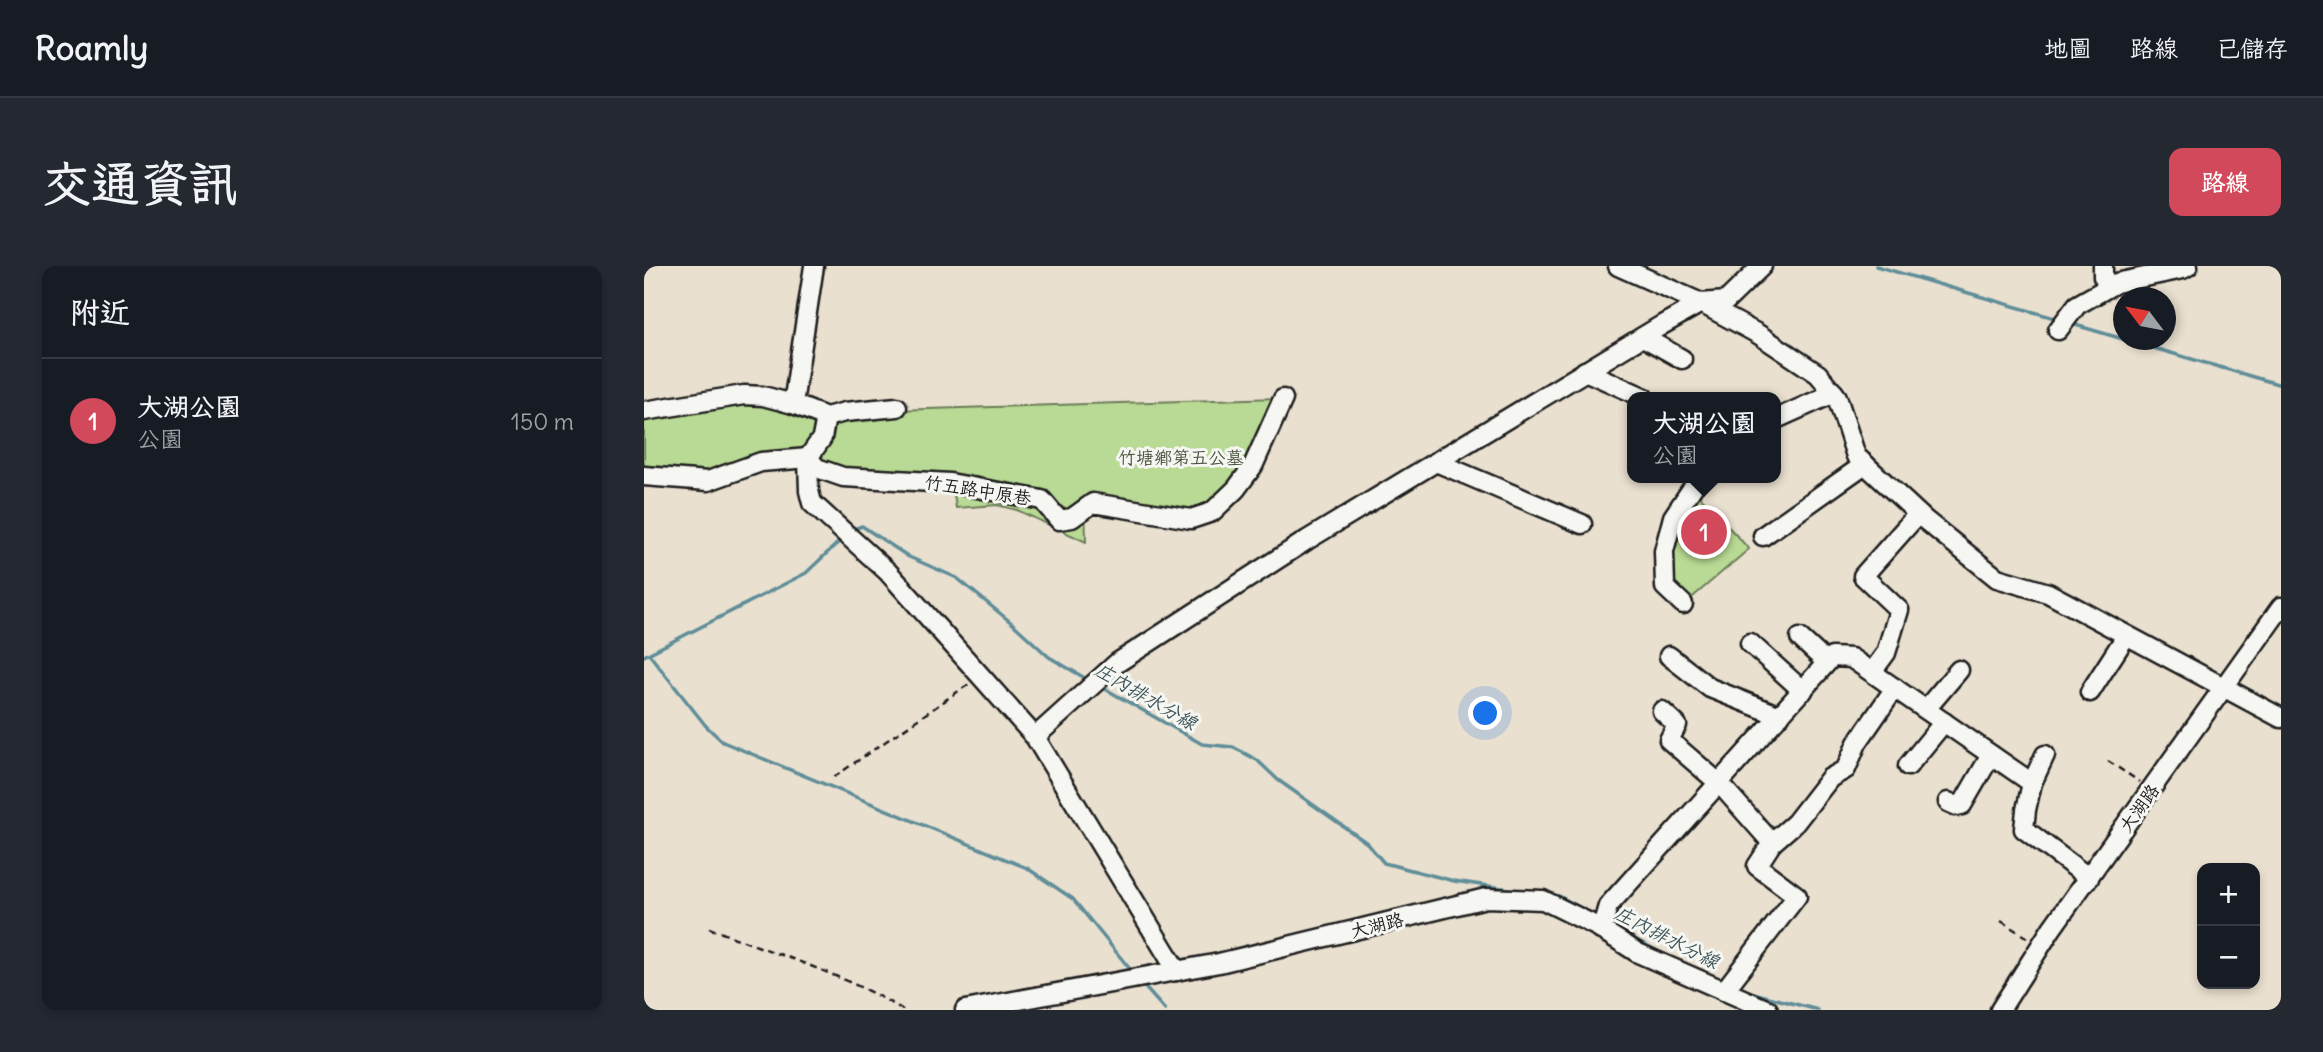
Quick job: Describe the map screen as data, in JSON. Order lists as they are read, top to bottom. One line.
{"streets":{"street":["竹五路中原巷","大湖路"]},"water":["庄內排水分線"],"parks":["竹塘鄉第五公墓"],"north":"top left","page":{"header":"Roamly","nav":["地圖","路線","已儲存"],"buttons":"路線","title":"交通資訊","heading":"附近","list":[{"mark":"1","name":"大湖公園","note":"公園","value":"150 m"}],"popup":["大湖公園","公園"],"pins":"1","map_buttons":["+","−"]}}
